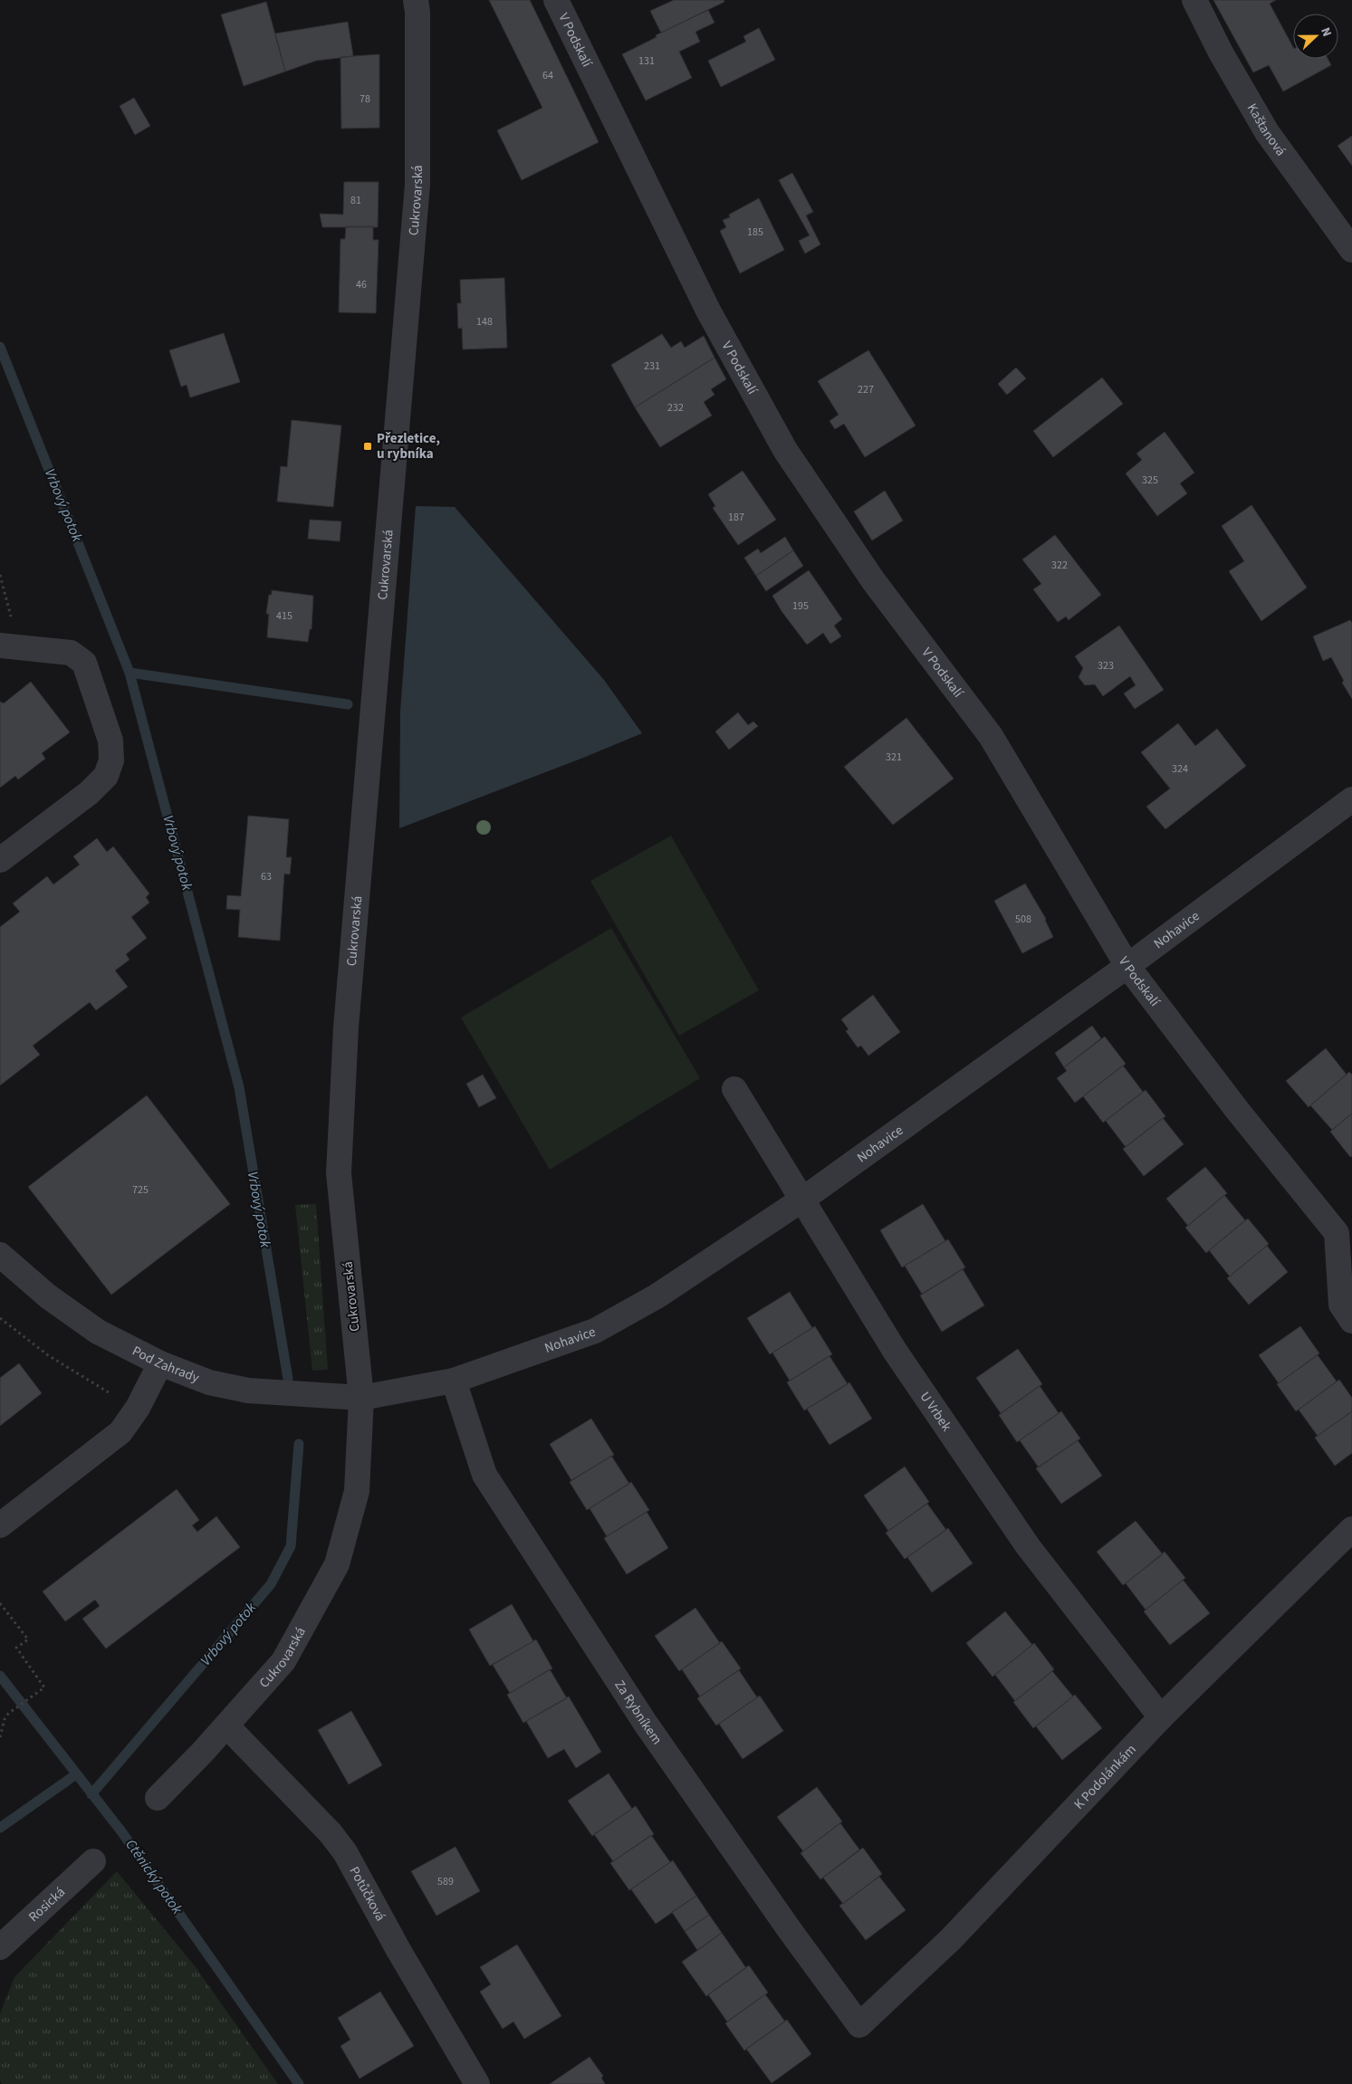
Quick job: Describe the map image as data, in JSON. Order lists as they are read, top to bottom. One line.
{"streets":{"street":["V Podskalí","Kaštanová","Cukrovarská","Nohavice","Pod Zahrady","U Vrbek","Za Rybníkem","K Podolánkám","Potůčková","Rosická"]},"crossings":[["V Podskalí","Nohavice"],["Cukrovarská","Nohavice"],["Cukrovarská","Pod Zahrady"],["Cukrovarská","Potůčková"],["Nohavice","Pod Zahrady"],["Nohavice","U Vrbek"],["Nohavice","Za Rybníkem"],["U Vrbek","K Podolánkám"],["Za Rybníkem","K Podolánkám"]],"water":["Vrbový potok","Ctěnický potok"],"places":{"transit":["Přezletice, u rybníka"]},"house_numbers":["131","64","78","81","185","46","148","231","227","232","325","187","322","195","415","323","321","324","63","508","725","589"],"north":"right"}
